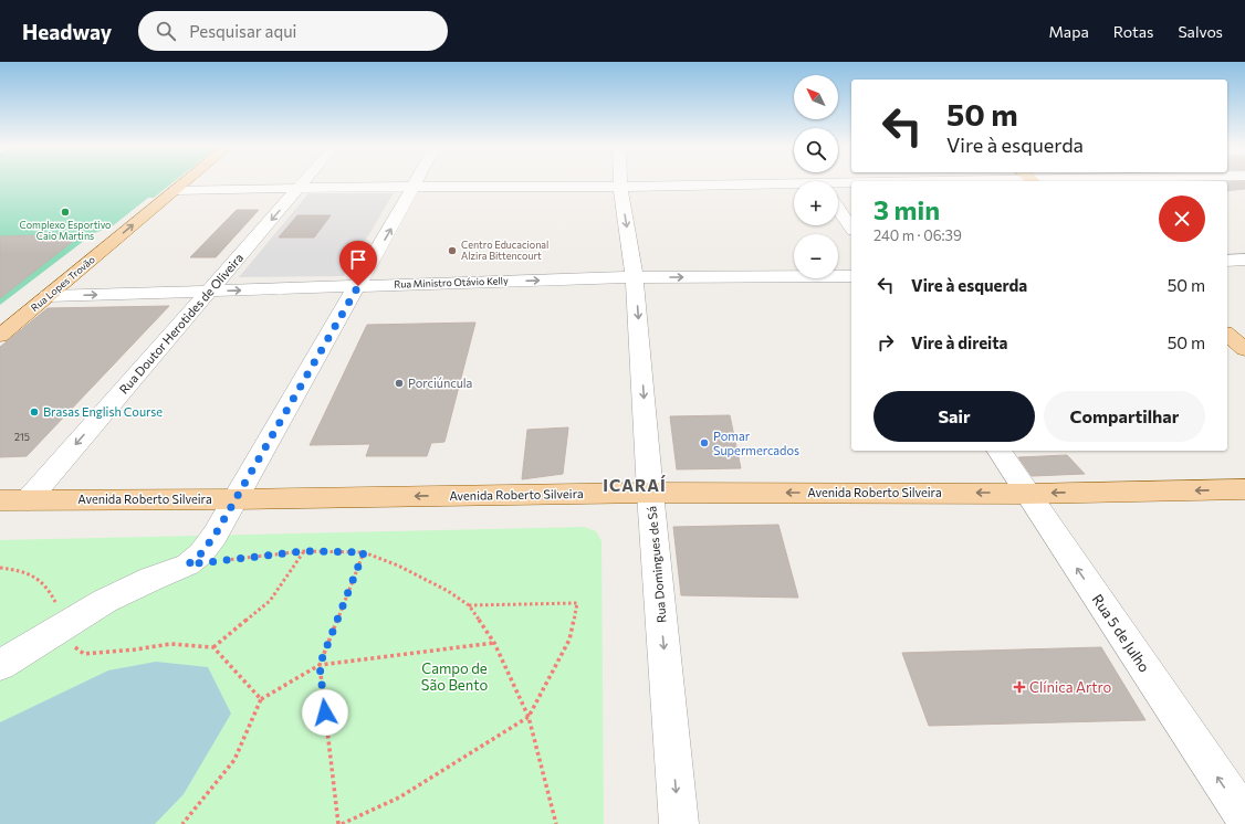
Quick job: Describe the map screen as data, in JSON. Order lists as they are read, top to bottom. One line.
{"streets":{"main road":["Rua Lopes Trovão","Avenida Roberto Silveira"],"street":["Rua Ministro Otávio Kelly","Rua Doutor Herotides de Oliveira","Rua Domingues de Sá","Rua 5 de Julho"]},"crossings":[["Rua Ministro Otávio Kelly","Rua Lopes Trovão"],["Rua Ministro Otávio Kelly","Rua Doutor Herotides de Oliveira"],["Rua Ministro Otávio Kelly","Rua Domingues de Sá"],["Rua Doutor Herotides de Oliveira","Avenida Roberto Silveira"],["Avenida Roberto Silveira","Rua Domingues de Sá"],["Avenida Roberto Silveira","Rua 5 de Julho"]],"one_way":["Rua Lopes Trovão","Avenida Roberto Silveira","Rua Domingues de Sá","Rua 5 de Julho"],"districts":["ICARAÍ"],"parks":["Campo de São Bento"],"places":{"other":["Complexo Esportivo Caio Martins","Centro Educacional Alzira Bittencourt","Porciúncula","Brasas English Course","Pomar Supermercados"],"health":["Clínica Artro"]},"house_numbers":["215"],"north":"top left","page":{"header":"Headway","search":"Pesquisar aqui","nav":["Mapa","Rotas","Salvos"],"map_buttons":["+","−"],"turn":["50 m","Vire à esquerda"],"heading":["3 min","240 m · 06:39"],"list":[{"name":"Vire à esquerda","value":"50 m"},{"name":"Vire à direita","value":"50 m"}],"buttons":["Sair","Compartilhar"]}}
